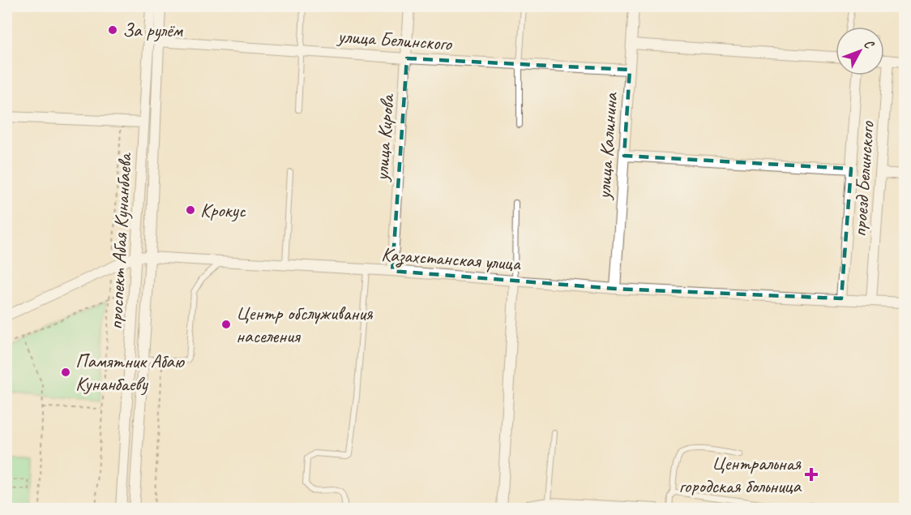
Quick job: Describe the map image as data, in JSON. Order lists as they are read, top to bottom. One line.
{"streets":{"street":["улица Белинского","улица Кирова","улица Калинина","проезд Белинского","проспект Абая Кунанбаева","Казахстанская улица"]},"crossings":[["улица Белинского","улица Кирова"],["улица Белинского","улица Калинина"],["улица Белинского","проспект Абая Кунанбаева"],["улица Кирова","Казахстанская улица"],["улица Калинина","Казахстанская улица"],["проезд Белинского","Казахстанская улица"],["проспект Абая Кунанбаева","Казахстанская улица"]],"places":{"other":["За рулём","Крокус","Центр обслуживания населения","Памятник Абаю Кунанбаеву"],"health":["Центральная городская больница"]},"north":"top right"}
